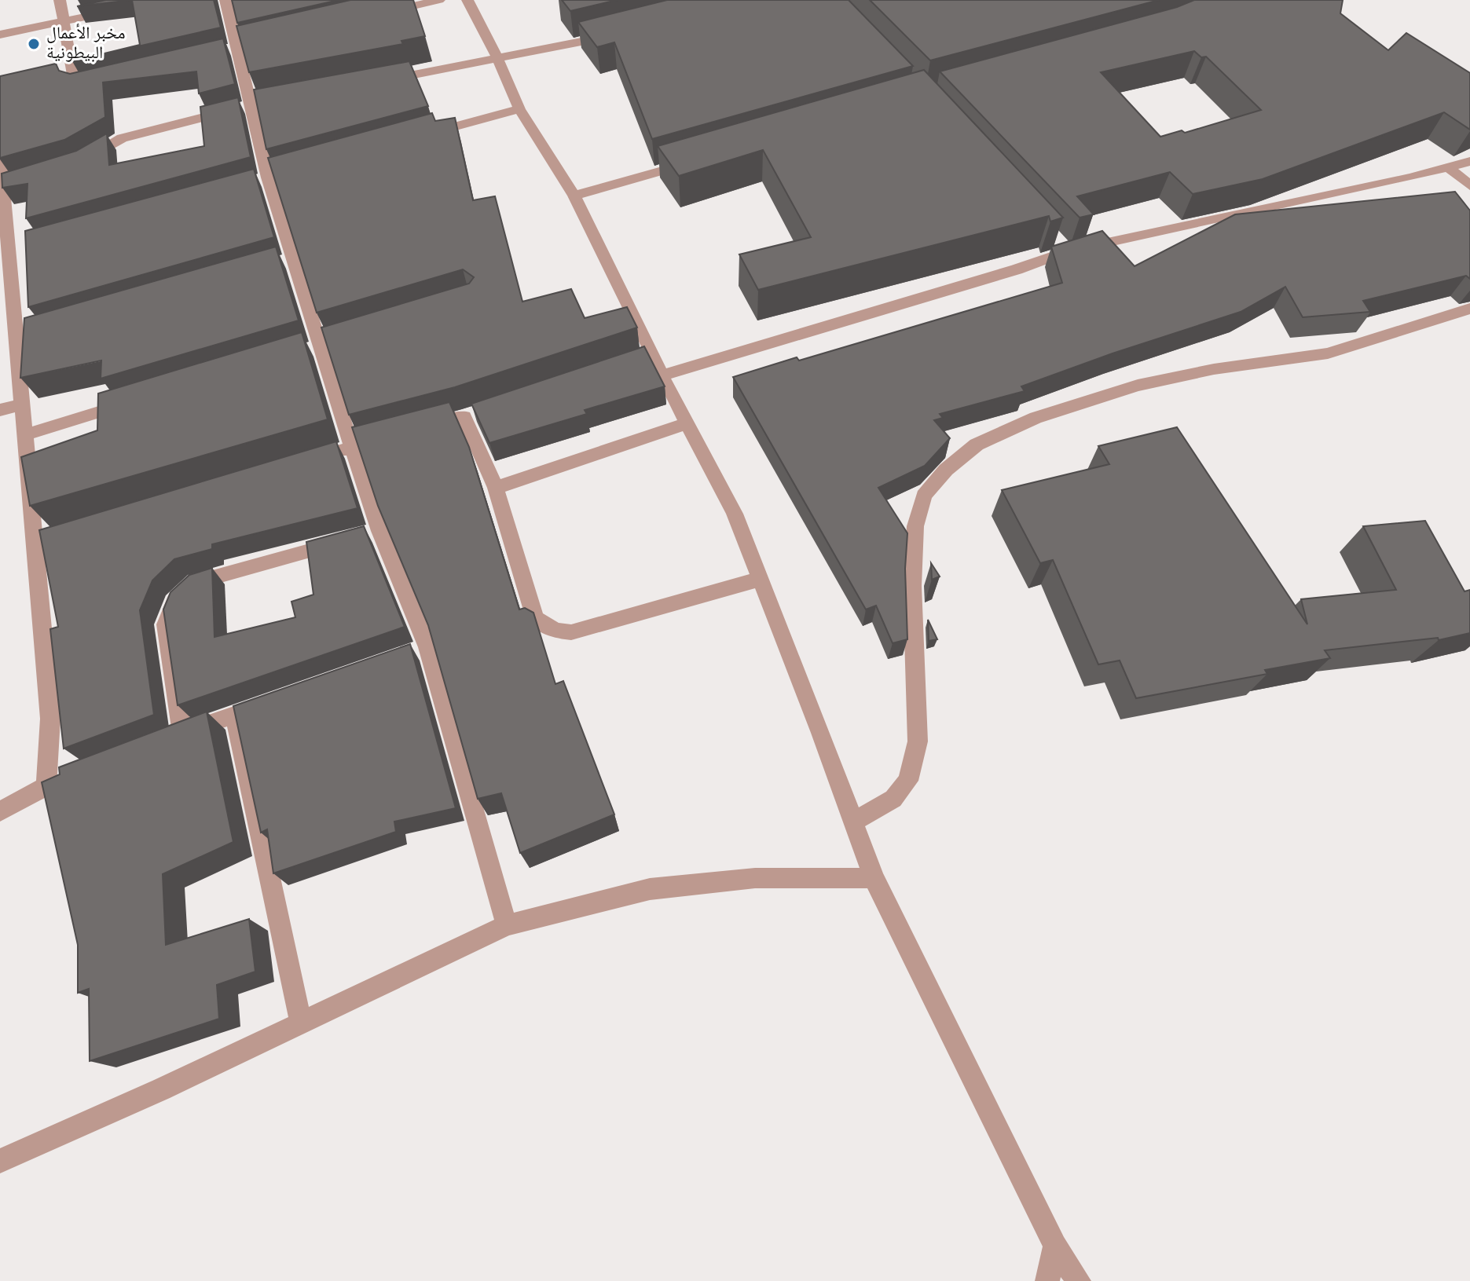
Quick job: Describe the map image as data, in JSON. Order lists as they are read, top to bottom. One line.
{"places":["مخبر الأعمال البيطونية"]}
